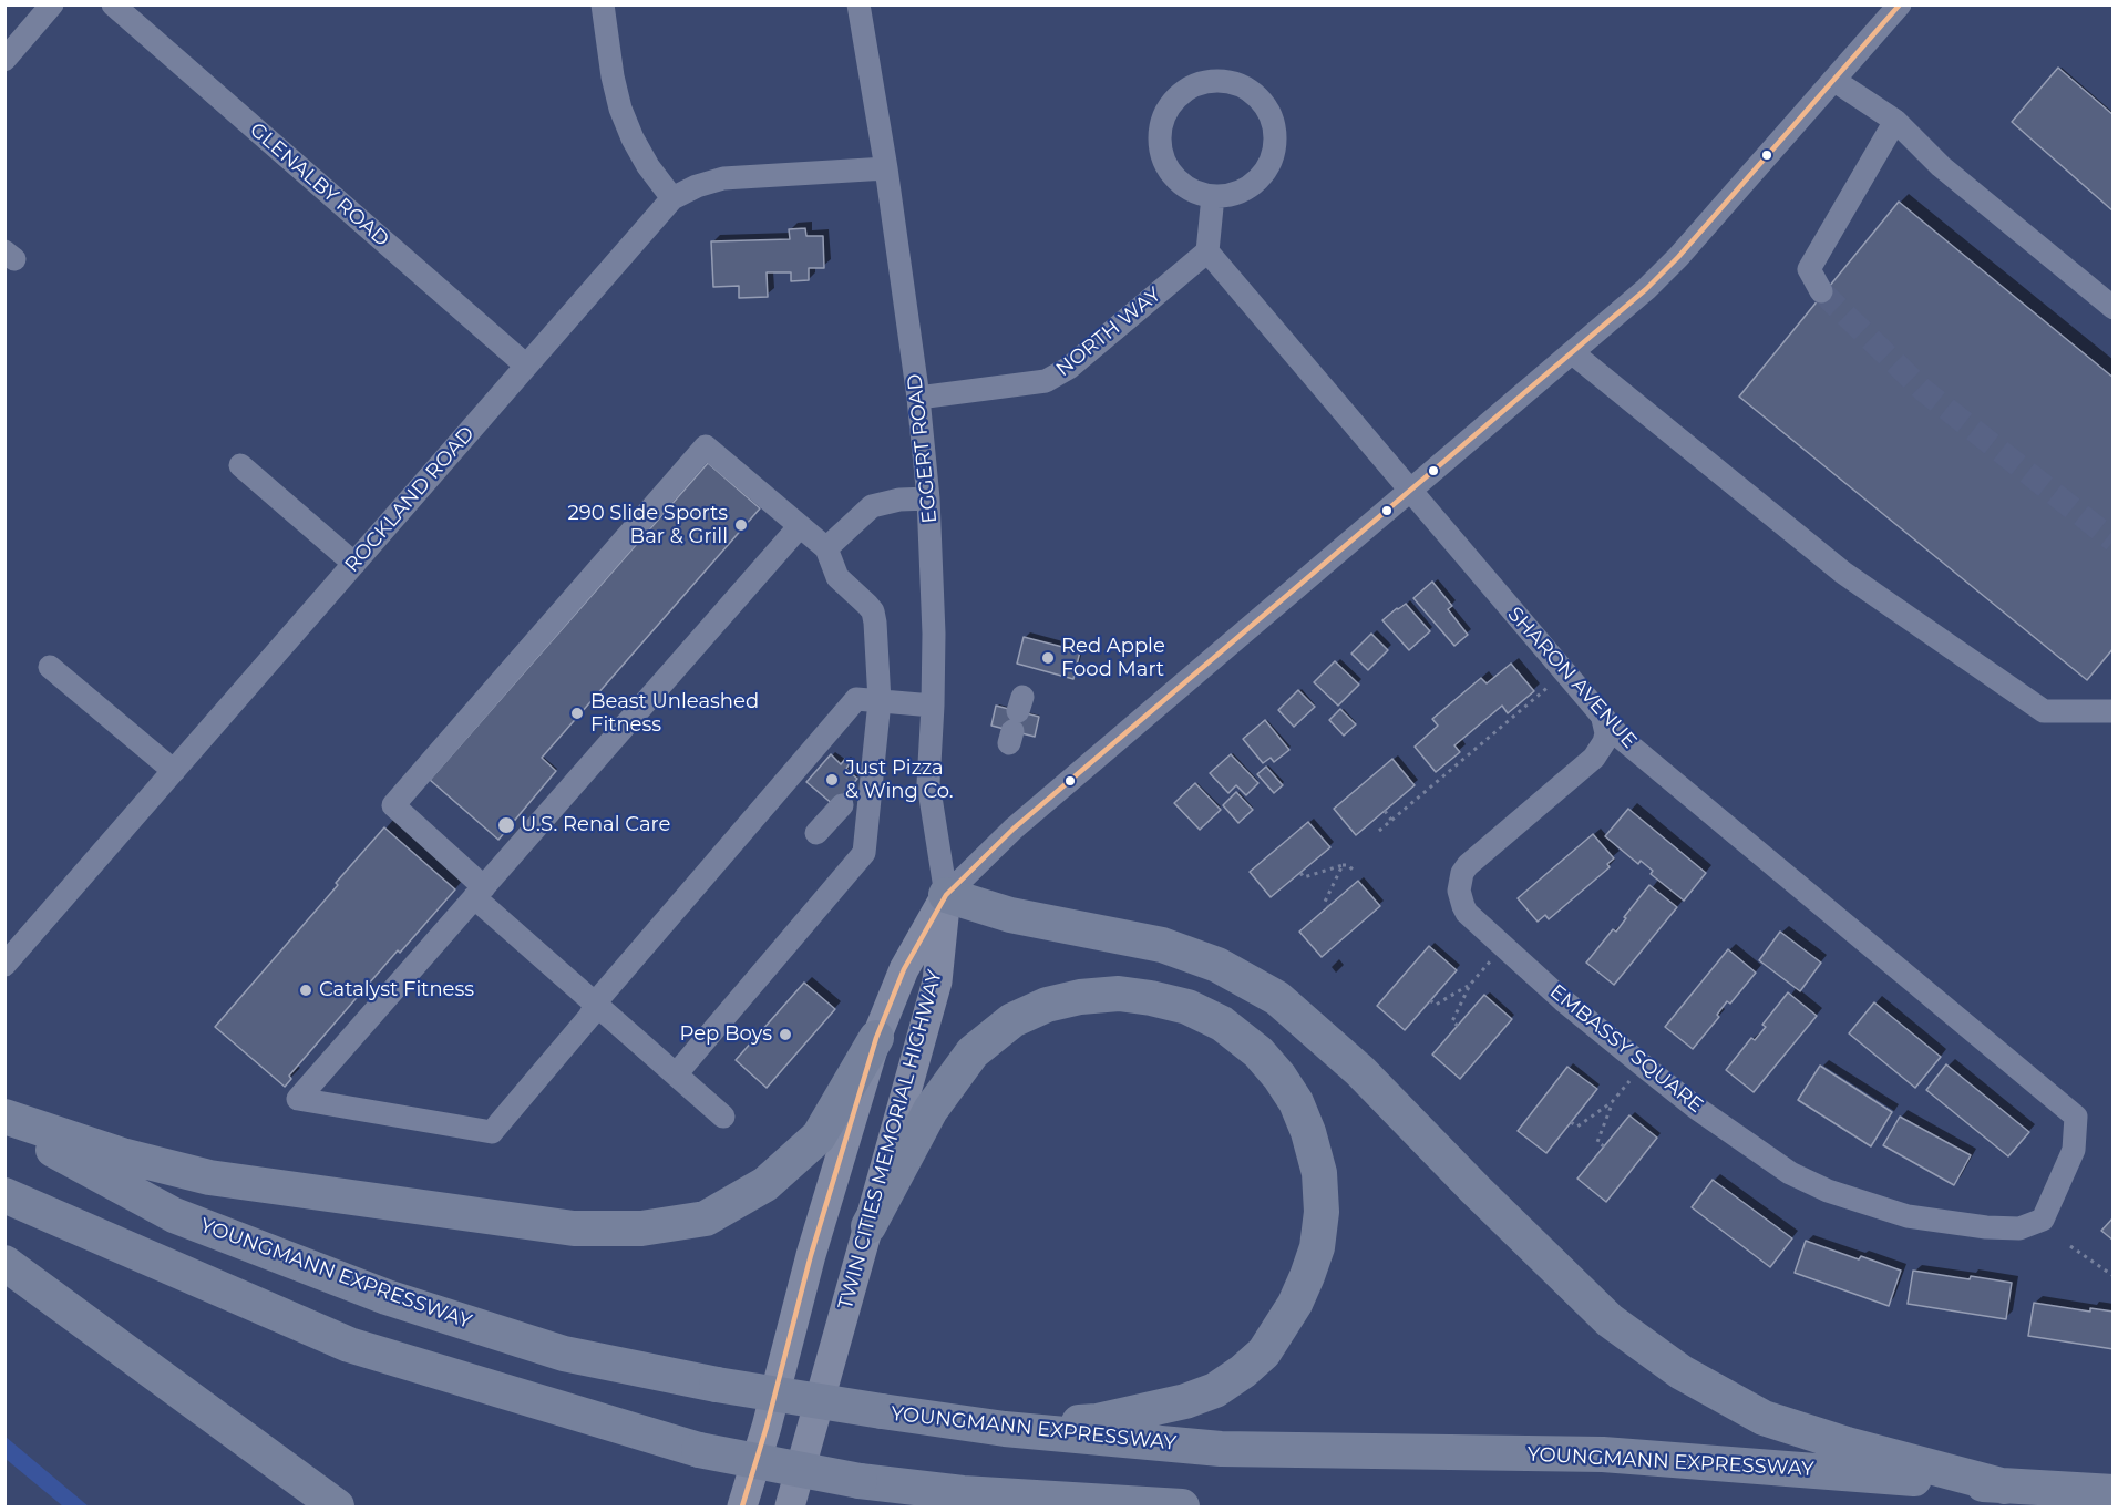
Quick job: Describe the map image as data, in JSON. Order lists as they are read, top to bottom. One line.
{"streets":{"highway":["YOUNGMANN EXPRESSWAY"],"main road":["TWIN CITIES MEMORIAL HIGHWAY"],"street":["GLENALBY ROAD","NORTH WAY","EGGERT ROAD","ROCKLAND ROAD","SHARON AVENUE","EMBASSY SQUARE"]},"crossings":[["GLENALBY ROAD","ROCKLAND ROAD"],["NORTH WAY","EGGERT ROAD"],["NORTH WAY","SHARON AVENUE"],["EGGERT ROAD","ROCKLAND ROAD"],["EGGERT ROAD","TWIN CITIES MEMORIAL HIGHWAY"],["SHARON AVENUE","EMBASSY SQUARE"]],"places":["290 Slide Sports Bar & Grill","Red Apple Food Mart","Beast Unleashed Fitness","Just Pizza & Wing Co.","U.S. Renal Care","Catalyst Fitness","Pep Boys"]}
